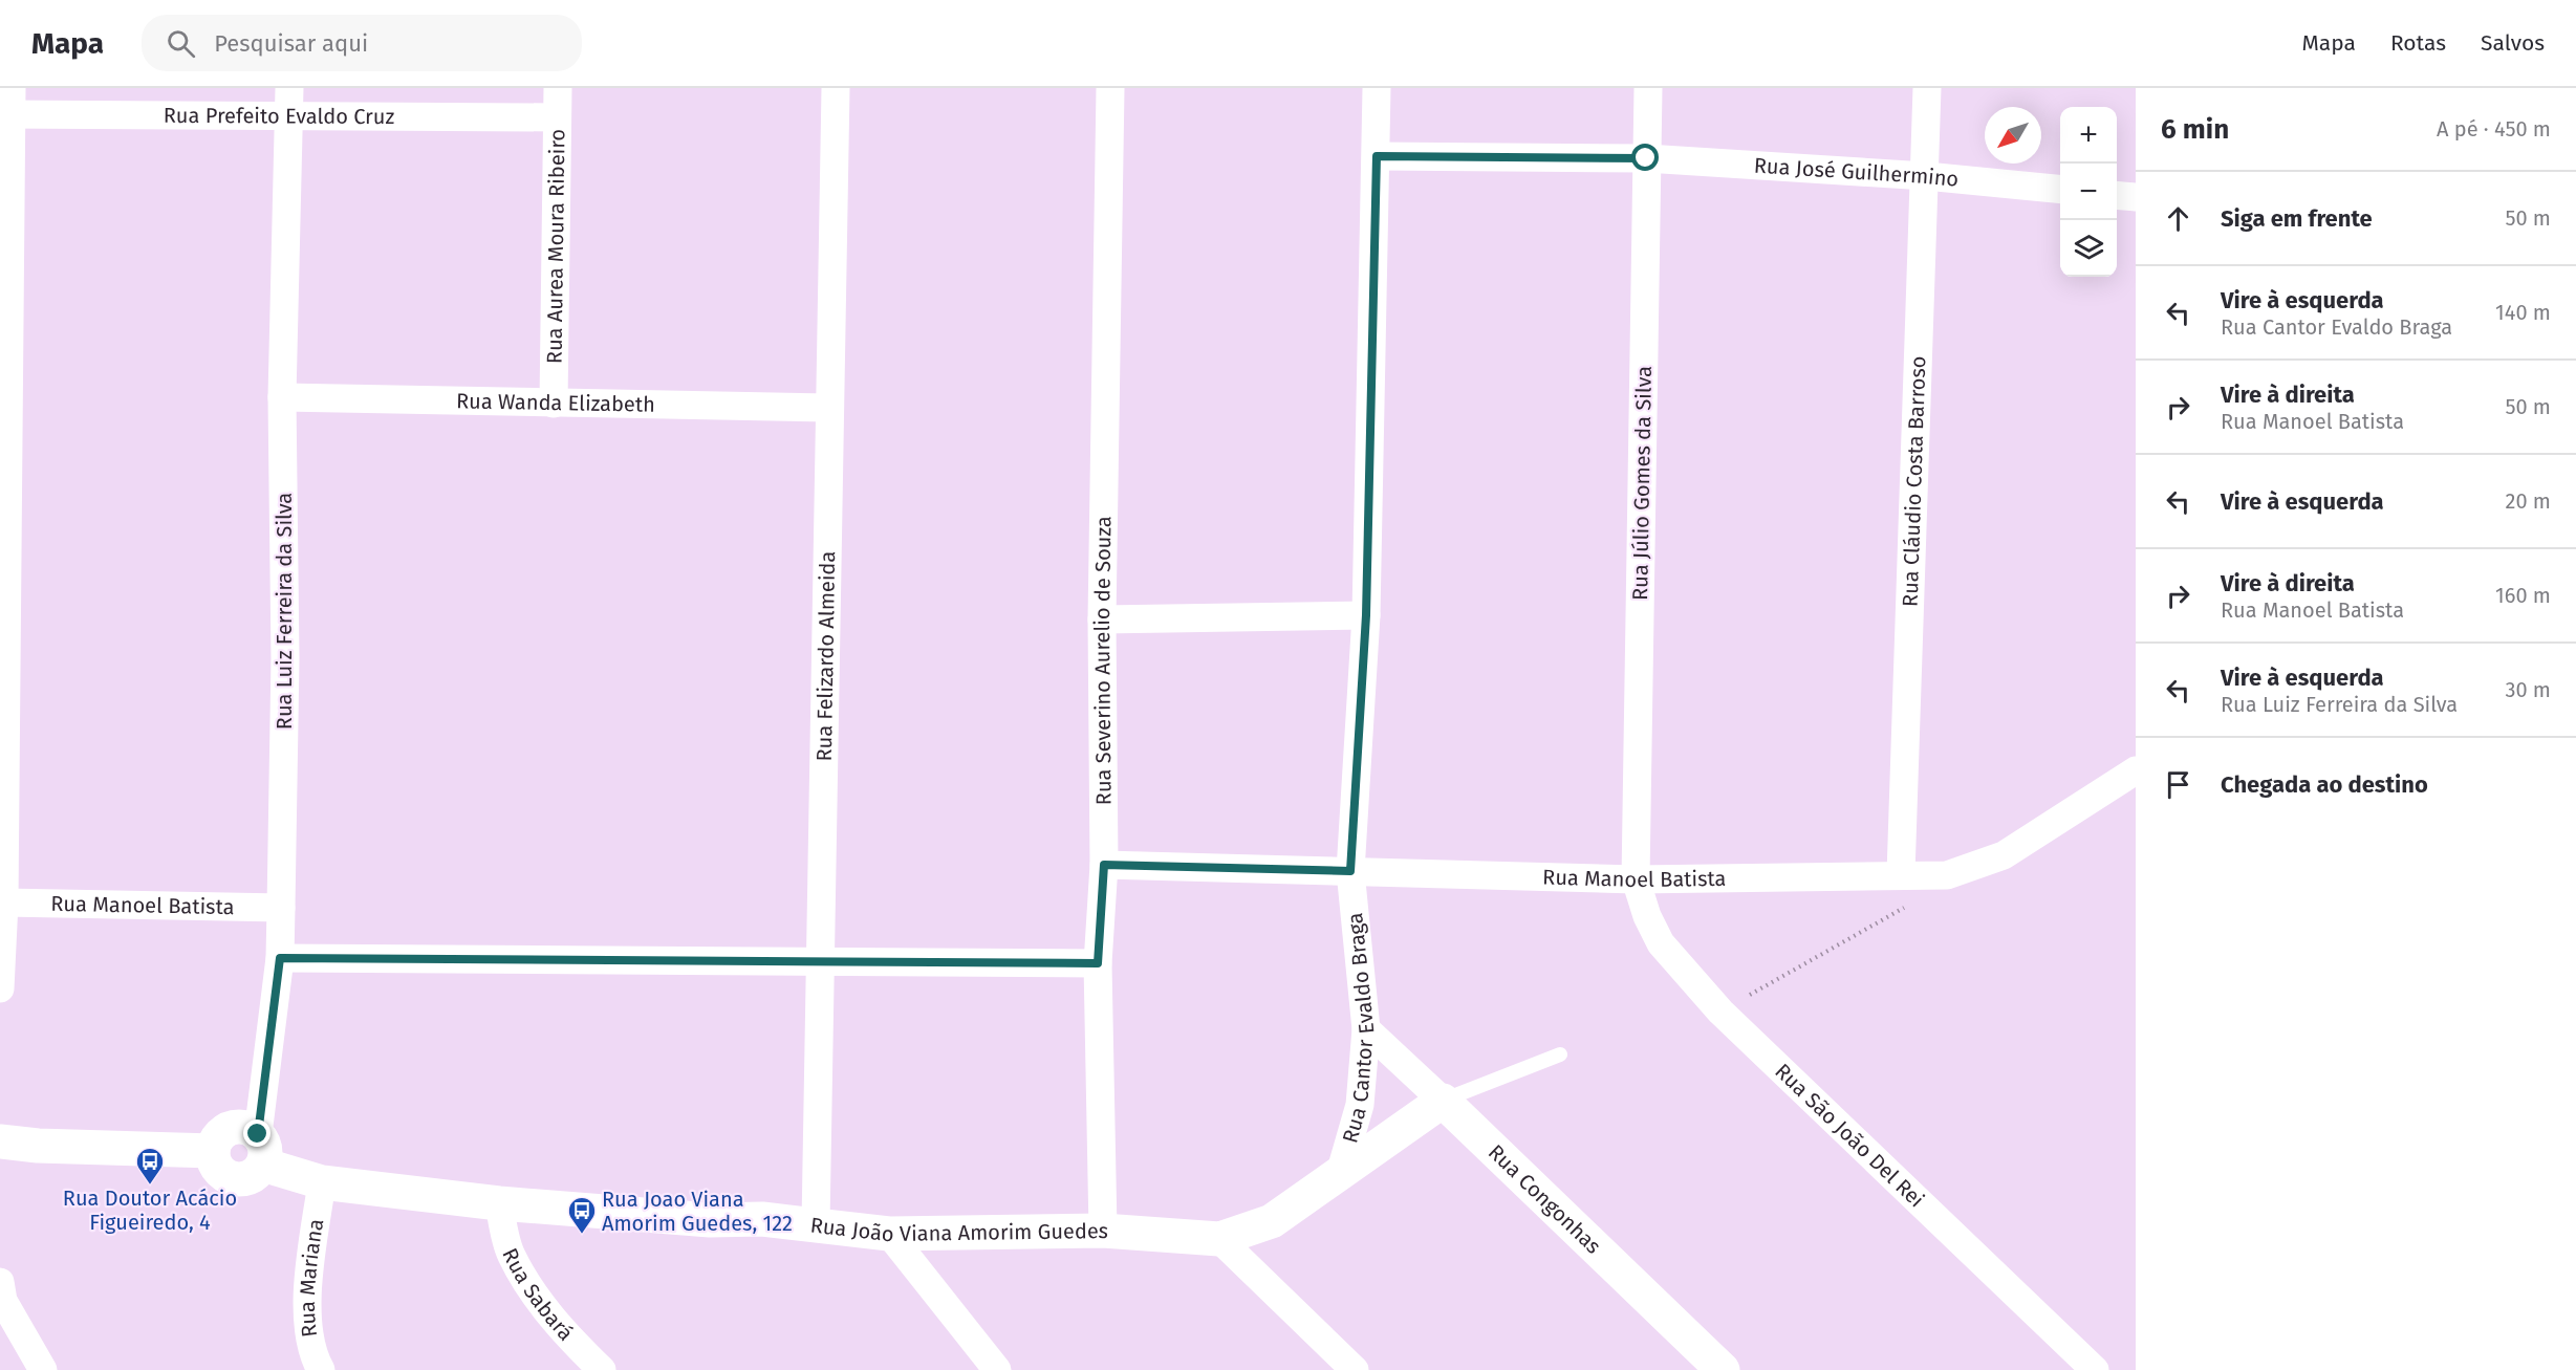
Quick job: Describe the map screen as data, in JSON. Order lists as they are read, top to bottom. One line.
{"streets":{"street":["Rua Prefeito Evaldo Cruz","Rua José Guilhermino","Rua Aurea Moura Ribeiro","Rua Wanda Elizabeth","Rua Cláudio Costa Barroso","Rua Júlio Gomes da Silva","Rua Luiz Ferreira da Silva","Rua Felizardo Almeida","Rua Severino Aurelio de Souza","Rua Manoel Batista","Rua Cantor Evaldo Braga","Rua São João Del Rei","Rua Congonhas","Rua João Viana Amorim Guedes","Rua Mariana","Rua Sabará"]},"crossings":[["Rua Prefeito Evaldo Cruz","Rua Aurea Moura Ribeiro"],["Rua Prefeito Evaldo Cruz","Rua Luiz Ferreira da Silva"],["Rua José Guilhermino","Rua Cláudio Costa Barroso"],["Rua José Guilhermino","Rua Júlio Gomes da Silva"],["Rua José Guilhermino","Rua Cantor Evaldo Braga"],["Rua Aurea Moura Ribeiro","Rua Wanda Elizabeth"],["Rua Wanda Elizabeth","Rua Luiz Ferreira da Silva"],["Rua Wanda Elizabeth","Rua Felizardo Almeida"],["Rua Cláudio Costa Barroso","Rua Manoel Batista"],["Rua Júlio Gomes da Silva","Rua Manoel Batista"],["Rua Júlio Gomes da Silva","Rua São João Del Rei"],["Rua Luiz Ferreira da Silva","Rua Manoel Batista"],["Rua Luiz Ferreira da Silva","Rua João Viana Amorim Guedes"],["Rua Felizardo Almeida","Rua João Viana Amorim Guedes"],["Rua Severino Aurelio de Souza","Rua Manoel Batista"],["Rua Severino Aurelio de Souza","Rua João Viana Amorim Guedes"],["Rua Manoel Batista","Rua Cantor Evaldo Braga"],["Rua Manoel Batista","Rua São João Del Rei"],["Rua Cantor Evaldo Braga","Rua Congonhas"],["Rua Cantor Evaldo Braga","Rua João Viana Amorim Guedes"],["Rua Congonhas","Rua João Viana Amorim Guedes"],["Rua João Viana Amorim Guedes","Rua Mariana"],["Rua João Viana Amorim Guedes","Rua Sabará"]],"places":{"bus stop":["Rua Doutor Acácio Figueiredo, 4","Rua Joao Viana Amorim Guedes, 122"]},"north":"bottom left","page":{"header":"Mapa","search":"Pesquisar aqui","nav":["Mapa","Rotas","Salvos"],"heading":["6 min","A pé · 450 m"],"map_buttons":["+","−"],"list":[["Siga em frente","50 m"],["Vire à esquerda","Rua Cantor Evaldo Braga","140 m"],["Vire à direita","Rua Manoel Batista","50 m"],["Vire à esquerda","20 m"],["Vire à direita","Rua Manoel Batista","160 m"],["Vire à esquerda","Rua Luiz Ferreira da Silva","30 m"],"Chegada ao destino"]}}
